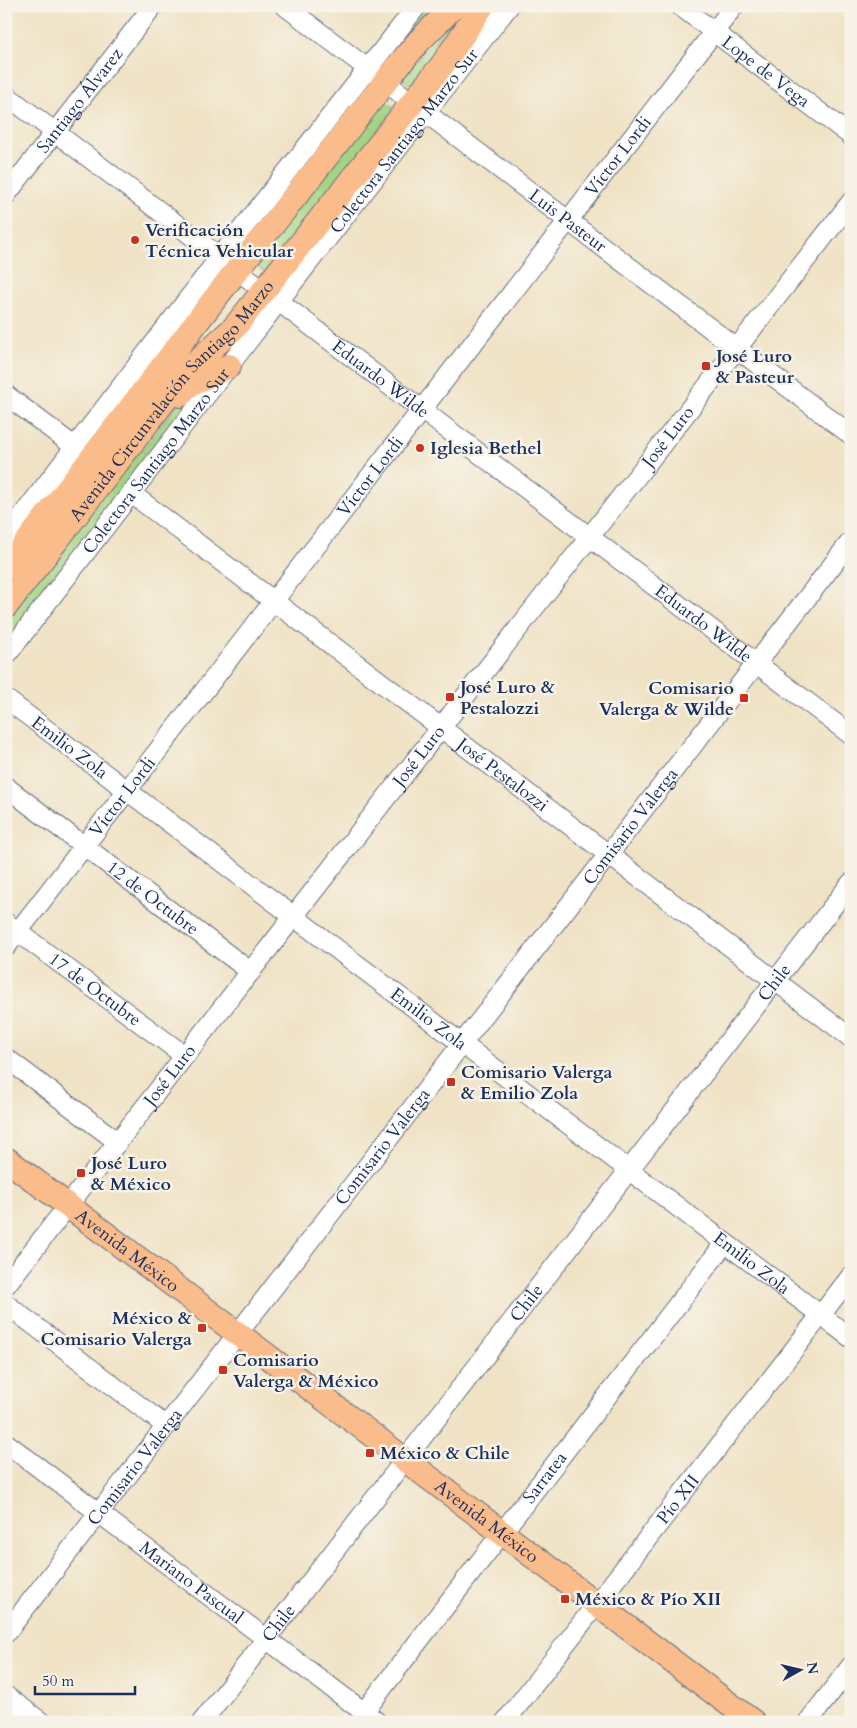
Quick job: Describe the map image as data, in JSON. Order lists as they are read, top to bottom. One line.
{"streets":{"main road":["Avenida Circunvalación Santiago Marzo","Avenida México"],"street":["Lope de Vega","Santiago Álvarez","Colectora Santiago Marzo Sur","Víctor Lordi","Luis Pasteur","Eduardo Wilde","José Luro","Emilio Zola","José Pestalozzi","Comisario Valerga","12 de Octubre","Chile","17 de Octubre","Sarratea","Pío XII","Mariano Pascual"]},"crossings":[["Lope de Vega","Víctor Lordi"],["Santiago Álvarez","Eduardo Wilde"],["Colectora Santiago Marzo Sur","Luis Pasteur"],["Colectora Santiago Marzo Sur","Eduardo Wilde"],["Colectora Santiago Marzo Sur","Avenida Circunvalación Santiago Marzo"],["Colectora Santiago Marzo Sur","José Pestalozzi"],["Víctor Lordi","Luis Pasteur"],["Víctor Lordi","Eduardo Wilde"],["Víctor Lordi","Emilio Zola"],["Víctor Lordi","José Pestalozzi"],["Víctor Lordi","12 de Octubre"],["Víctor Lordi","17 de Octubre"],["Luis Pasteur","Avenida Circunvalación Santiago Marzo"],["Luis Pasteur","José Luro"],["Eduardo Wilde","Avenida Circunvalación Santiago Marzo"],["Eduardo Wilde","José Luro"],["Eduardo Wilde","Comisario Valerga"],["José Luro","Emilio Zola"],["José Luro","José Pestalozzi"],["José Luro","12 de Octubre"],["José Luro","17 de Octubre"],["José Luro","Avenida México"],["Emilio Zola","Comisario Valerga"],["Emilio Zola","Chile"],["Emilio Zola","Sarratea"],["Emilio Zola","Pío XII"],["José Pestalozzi","Comisario Valerga"],["José Pestalozzi","Chile"],["Comisario Valerga","Avenida México"],["Comisario Valerga","Mariano Pascual"],["Chile","Avenida México"],["Chile","Mariano Pascual"],["Avenida México","Sarratea"],["Avenida México","Pío XII"],["Sarratea","Mariano Pascual"]],"places":{"other":["Verificación Técnica Vehicular","Iglesia Bethel"],"transit":["José Luro & Pasteur","José Luro & Pestalozzi","Comisario Valerga & Wilde","Comisario Valerga & Emilio Zola","José Luro & México","México & Comisario Valerga","Comisario Valerga & México","México & Chile","México & Pío XII"]},"scale_bar":"50 m","north":"right"}
